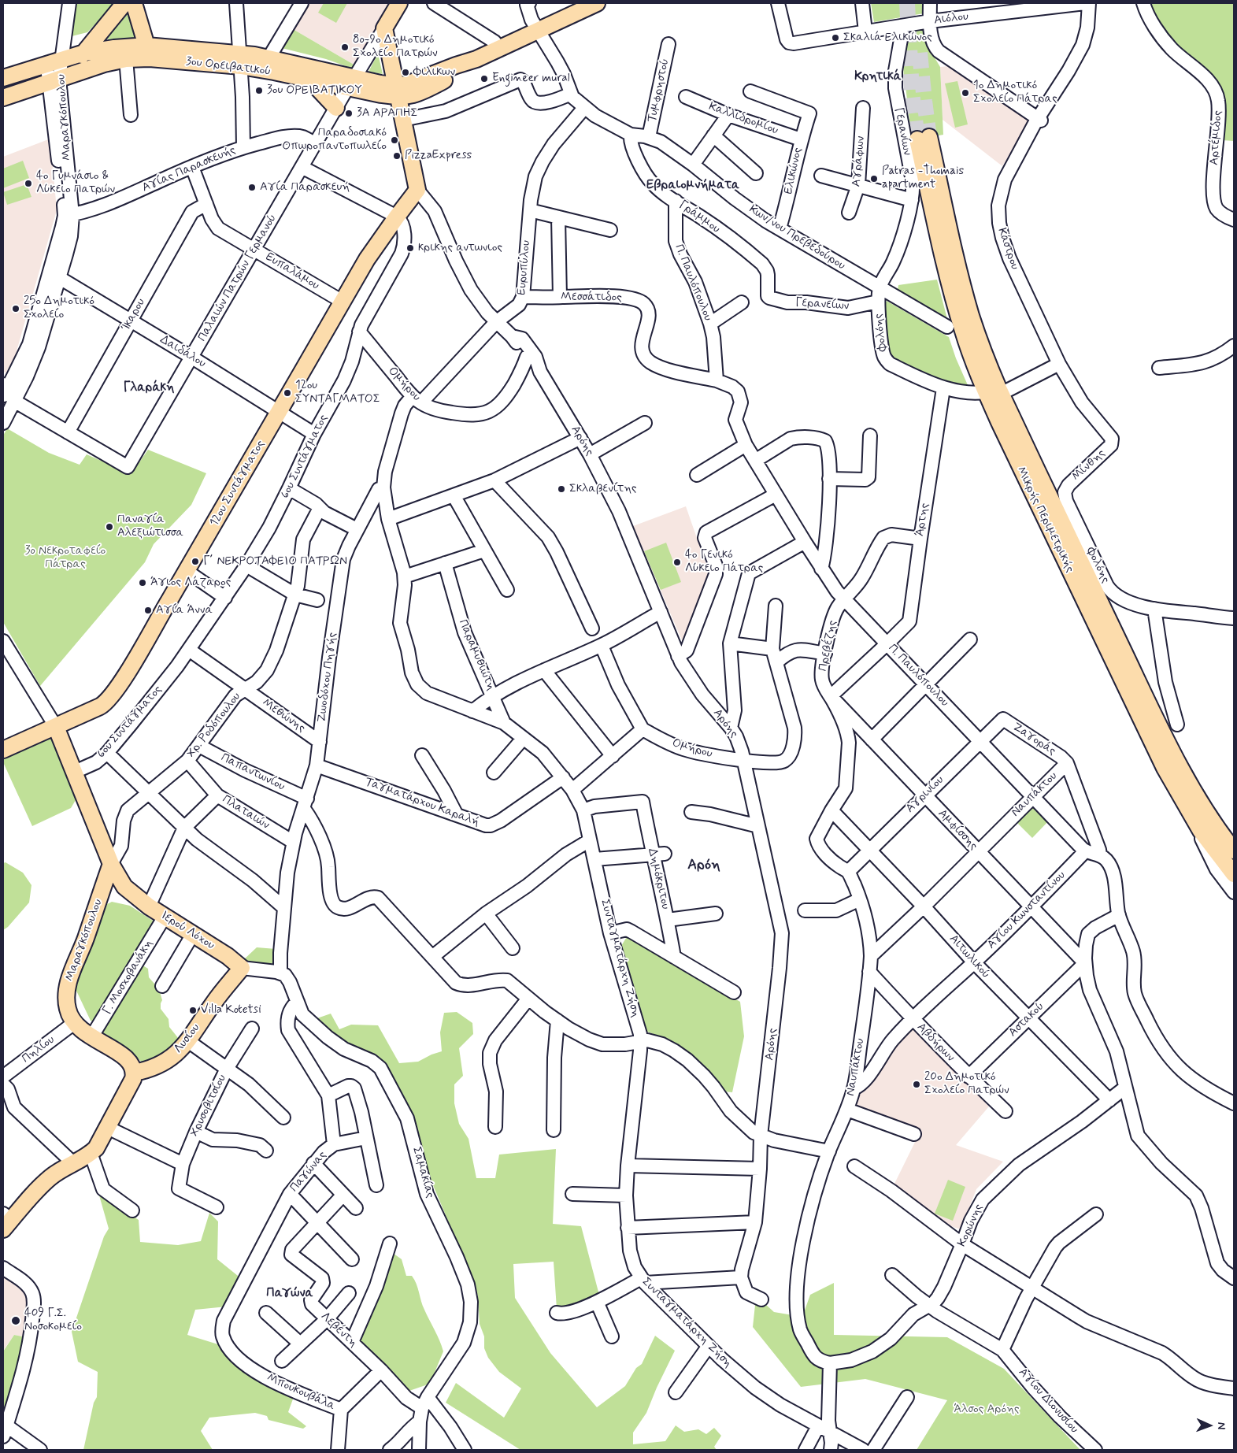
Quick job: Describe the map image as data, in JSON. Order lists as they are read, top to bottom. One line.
{"streets":{"main road":["3ου Ορειβατικού","Μαραγκόπουλου","Παλαιών Πατρών Γερμανού","12ου Συντάγματος","Μικρής Περιμετρικής","Ιερού Λόχου","Λυσίου"],"street":["Αιόλου","Τυμφρηστού","Καλλιδρομίου","Γερανίων","Αρτέμιδος","Αγράφων","Αγίας Παρασκευής","Ελικώνος","Γράμμου","Κων/νου Πρεβεδούρου","Κάστρου","Ευρυπύλου","Ευπαλάμου","Π. Παυλόπουλου","Μεσσάτιδος","Γερανείων","Ίκαρου","Φολόης","Δαιδάλου","Ομήρου","Αρόης","6ου Συντάγματος","Μίνθης","Άρτης","Πρεβέζης","Παραμυθιώτη","Ζωοδόχου Πηγής","Μεθώνης","Χρ. Ροδόπουλου","Ζαγοράς","Παπαντωνίου","Αγρινίου","Ναυπάκτου","Ταγματάρχου Καραλή","Πλαταιών","Αμφίσσης","Δημόκριτου","Αγίου Κωνσταντίνου","Αιτωλικού","Συνταγματάρχη Ζήση","Γ. Μοσχοβανάκη","Αστακού","Αβδήρων","Πηλίου","Χρυσοβιτσίου","Παγώνας","Σαμακίας","Κορώνης","Λεβέντη","Μπουκουβάλα","Αγίου Διονυσίου"]},"crossings":[["Αιόλου","Γερανίων"],["3ου Ορειβατικού","Μαραγκόπουλου"],["3ου Ορειβατικού","Παλαιών Πατρών Γερμανού"],["Τυμφρηστού","Κων/νου Πρεβεδούρου"],["Μαραγκόπουλου","Αγίας Παρασκευής"],["Μαραγκόπουλου","Δαιδάλου"],["Μαραγκόπουλου","Χρ. Ροδόπουλου"],["Μαραγκόπουλου","Ιερού Λόχου"],["Μαραγκόπουλου","Γ. Μοσχοβανάκη"],["Μαραγκόπουλου","Λυσίου"],["Μαραγκόπουλου","Πηλίου"],["Καλλιδρομίου","Ελικώνος"],["Γερανίων","Κων/νου Πρεβεδούρου"],["Γερανίων","Γερανείων"],["Γερανίων","Φολόης"],["Αγίας Παρασκευής","Ευπαλάμου"],["Ελικώνος","Κων/νου Πρεβεδούρου"],["Γράμμου","Κων/νου Πρεβεδούρου"],["Γράμμου","Π. Παυλόπουλου"],["Γράμμου","Γερανείων"],["Κάστρου","Μίνθης"],["Ευρυπύλου","Μεσσάτιδος"],["Ευρυπύλου","Ομήρου"],["Ευρυπύλου","Αρόης"],["Ευπαλάμου","Παλαιών Πατρών Γερμανού"],["Ευπαλάμου","Ίκαρου"],["Ευπαλάμου","12ου Συντάγματος"],["Παλαιών Πατρών Γερμανού","Ίκαρου"],["Παλαιών Πατρών Γερμανού","Δαιδάλου"],["Π. Παυλόπουλου","Μεσσάτιδος"],["Π. Παυλόπουλου","Άρτης"],["Π. Παυλόπουλου","Πρεβέζης"],["Π. Παυλόπουλου","Αγρινίου"],["Π. Παυλόπουλου","Ναυπάκτου"],["Π. Παυλόπουλου","Αγίου Κωνσταντίνου"],["Γερανείων","Φολόης"],["Ίκαρου","Δαιδάλου"],["Φολόης","Μίνθης"],["Φολόης","Άρτης"],["Φολόης","Μικρής Περιμετρικής"],["Δαιδάλου","6ου Συντάγματος"],["Δαιδάλου","12ου Συντάγματος"],["Ομήρου","Αρόης"],["Ομήρου","6ου Συντάγματος"],["6ου Συντάγματος","12ου Συντάγματος"],["6ου Συντάγματος","Μεθώνης"],["Άρτης","Πρεβέζης"],["Άρτης","Αμφίσσης"],["Πρεβέζης","Αγρινίου"],["Πρεβέζης","Αμφίσσης"],["Πρεβέζης","Αιτωλικού"],["Παραμυθιώτη","Συνταγματάρχη Ζήση"],["Ζωοδόχου Πηγής","Μεθώνης"],["Ζωοδόχου Πηγής","Παπαντωνίου"],["Ζωοδόχου Πηγής","Ταγματάρχου Καραλή"],["Ζωοδόχου Πηγής","Πλαταιών"],["Ζωοδόχου Πηγής","Συνταγματάρχη Ζήση"],["Ζωοδόχου Πηγής","Σαμακίας"],["Μεθώνης","Χρ. Ροδόπουλου"],["Χρ. Ροδόπουλου","Παπαντωνίου"],["Χρ. Ροδόπουλου","Πλαταιών"],["Χρ. Ροδόπουλου","Ιερού Λόχου"],["Ζαγοράς","Αγρινίου"],["Ζαγοράς","Ναυπάκτου"],["Αγρινίου","Αμφίσσης"],["Αγρινίου","Αιτωλικού"],["Ναυπάκτου","Αμφίσσης"],["Ναυπάκτου","Αγίου Κωνσταντίνου"],["Ναυπάκτου","Αιτωλικού"],["Ναυπάκτου","Αβδήρων"],["Ναυπάκτου","Κορώνης"],["Ταγματάρχου Καραλή","Συνταγματάρχη Ζήση"],["Αμφίσσης","Αγίου Κωνσταντίνου"],["Αμφίσσης","Αστακού"],["Δημόκριτου","Συνταγματάρχη Ζήση"],["Αγίου Κωνσταντίνου","Αιτωλικού"],["Αγίου Κωνσταντίνου","Αβδήρων"],["Ιερού Λόχου","Γ. Μοσχοβανάκη"],["Ιερού Λόχου","Λυσίου"],["Αιτωλικού","Αστακού"],["Αιτωλικού","Κορώνης"],["Αστακού","Αβδήρων"],["Παγώνας","Σαμακίας"],["Παγώνας","Μπουκουβάλα"],["Σαμακίας","Λεβέντη"]],"districts":["Κρητικά","Εβραιομνήματα","Γλαράκη","Αρόη","Παγώνα"],"parks":["3o Νεκροταφείο Πάτρας","Άλσος Αρόης"],"places":["Σκαλιά Ελικώνος","8o-9ο Δημοτικό Σχολείο Πατρών","Φιλικων","Engineer mural","3ου ΟΡΕΙΒΑΤΙΚΟΥ","1ο Δημοτικό Σχολείο Πάτρας","3Α ΑΡΑΠΗΣ","Παραδοσιακό Οπωροπαντοπωλείο","PizzaExpress","Patras -Thomais apartment","4ο Γυμνάσιο & Λύκειο Πατρών","Αγία Παρασκευή","κρικης αντωνιος","25ο Δημοτικό Σχολείο","12ου ΣΥΝΤΑΓΜΑΤΟΣ","Σκλαβενίτης","Παναγία Αλεξιώτισσα","Γ΄ΝΕΚΡΟΤΑΦΕΙΟ ΠΑΤΡΩΝ","4ο Γενικό Λύκειο Πάτρας","Άγιος Λάζαρος","Αγία Άννα","Villa Kotetsi","20ο Δημοτικό Σχολείο Πατρών","409 Γ.Σ. Νοσοκομείο"],"north":"right"}
